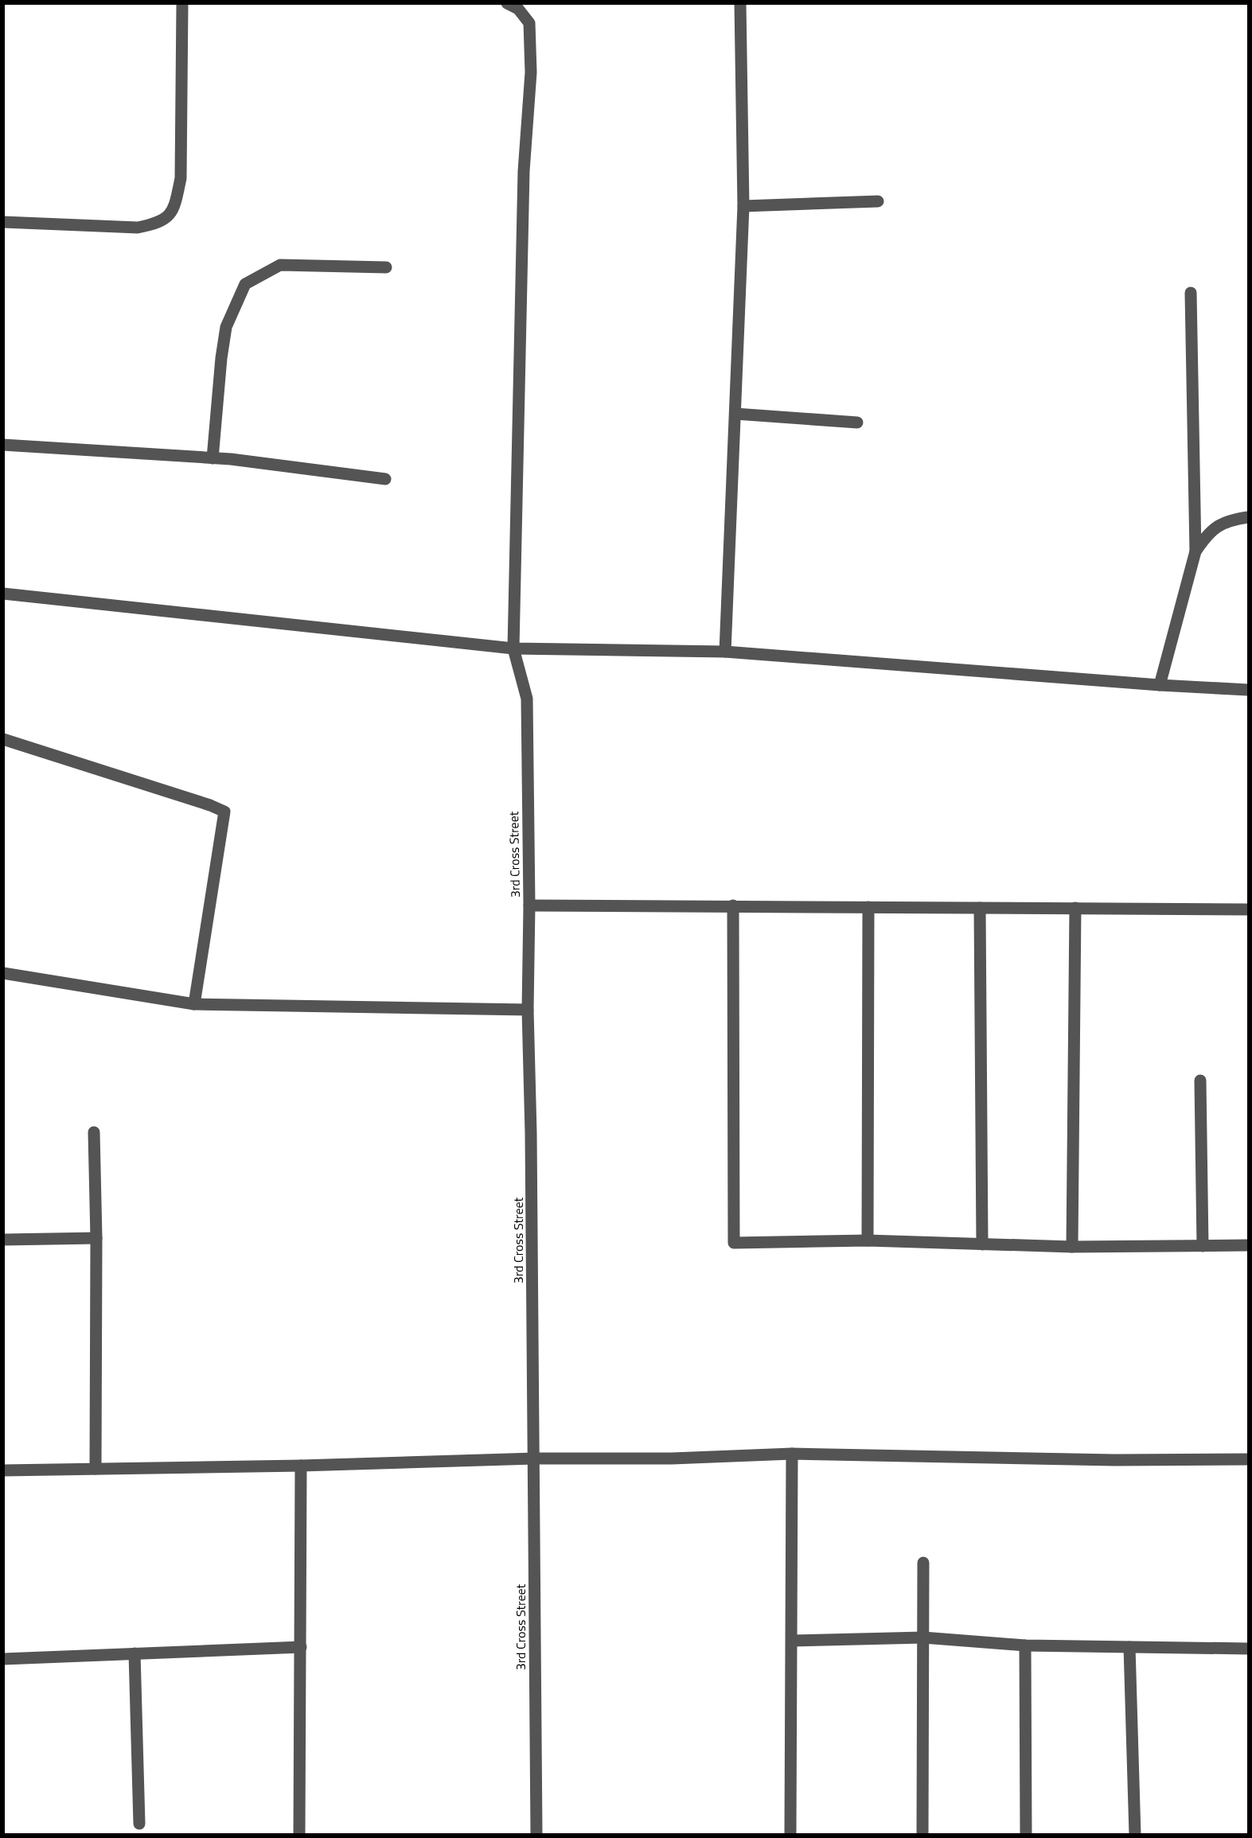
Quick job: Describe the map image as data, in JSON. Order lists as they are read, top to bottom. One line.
{"streets":{"street":["3rd Cross Street"]}}
